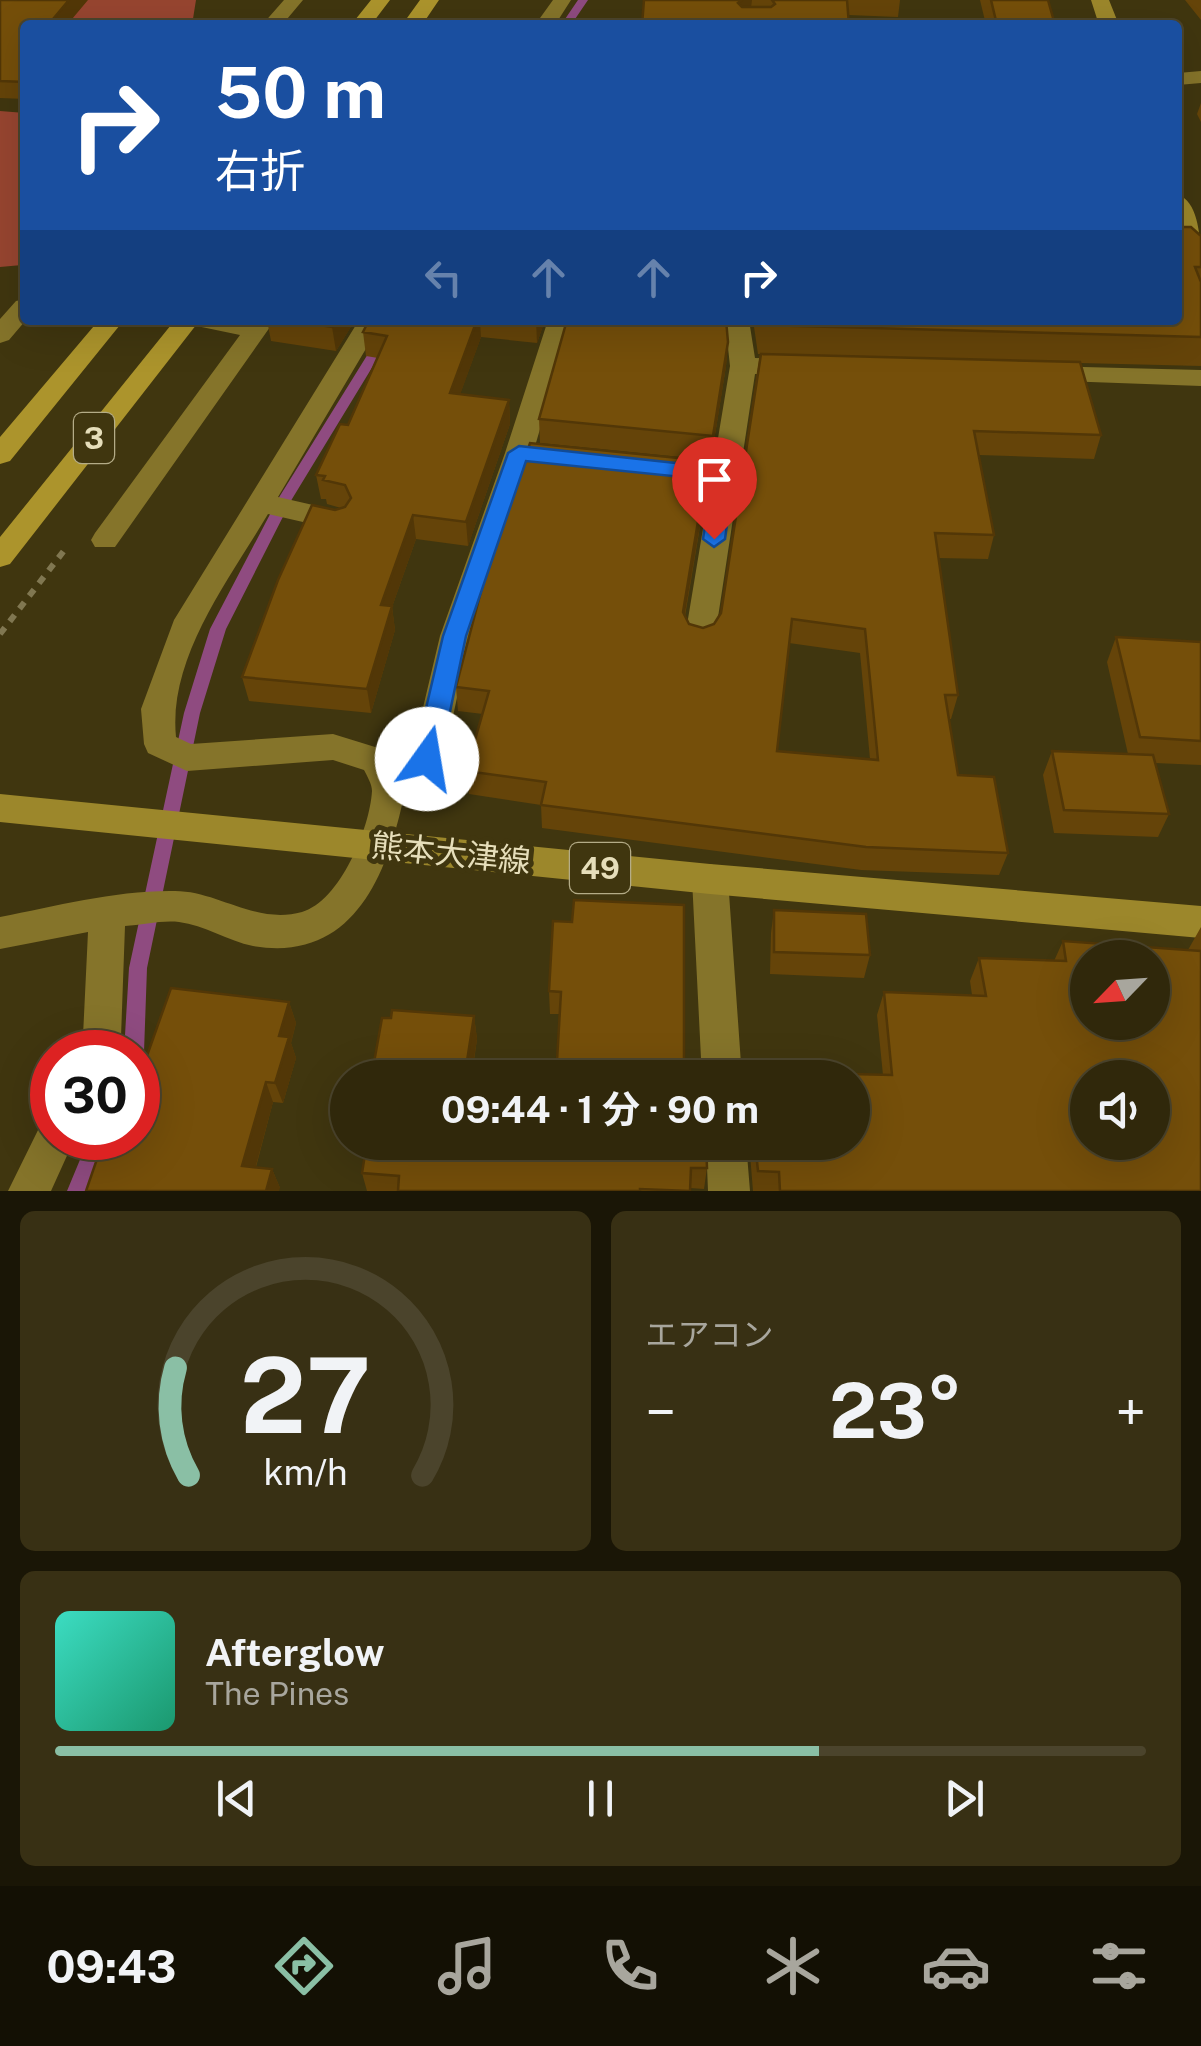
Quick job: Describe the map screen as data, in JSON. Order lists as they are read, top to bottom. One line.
{"streets":{"highway":["3"],"main road":["熊本大津線","49"]},"north":"bottom left","page":{"turn":["50 m","右折"],"limit":"30","trip":"09:44 · 1 分 · 90 m","tile":"エアコン","heat":["−","23°","+"],"song":["Afterglow","The Pines"],"tabs":"09:43","gauge":["27","km/h"]}}
